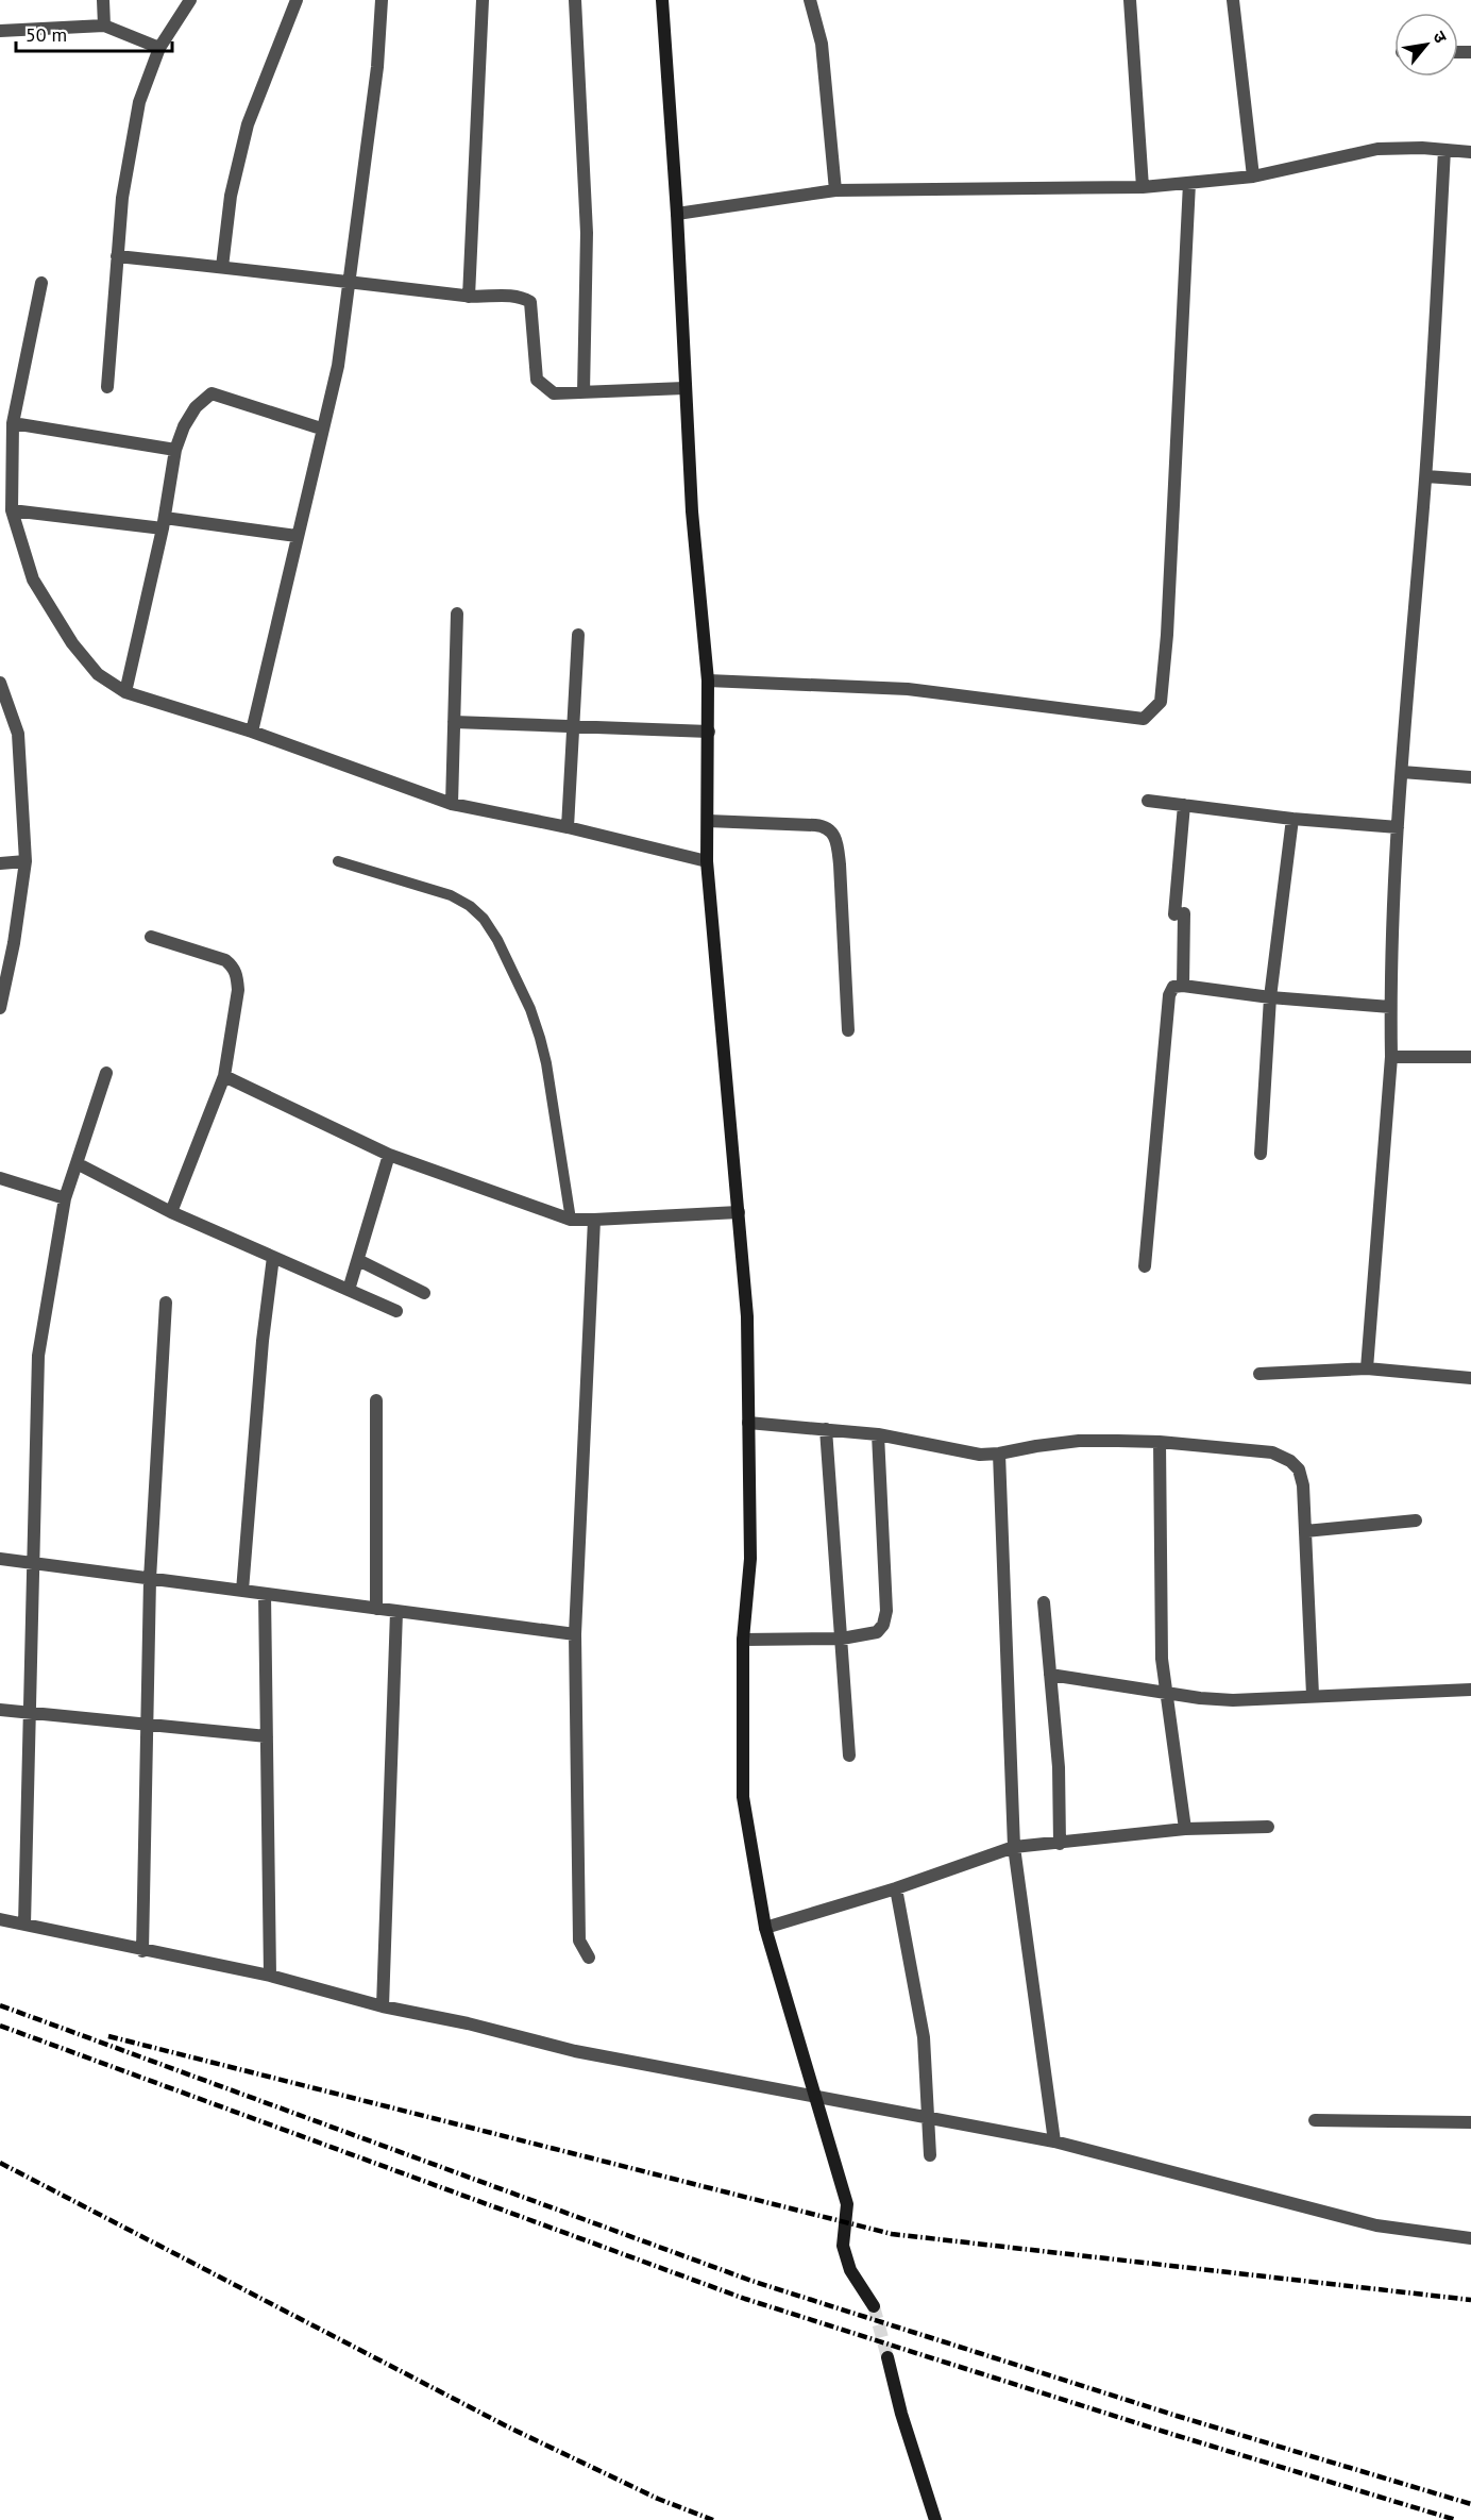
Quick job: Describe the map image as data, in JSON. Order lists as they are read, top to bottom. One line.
{"scale_bar":"50 m","north":"top right"}
